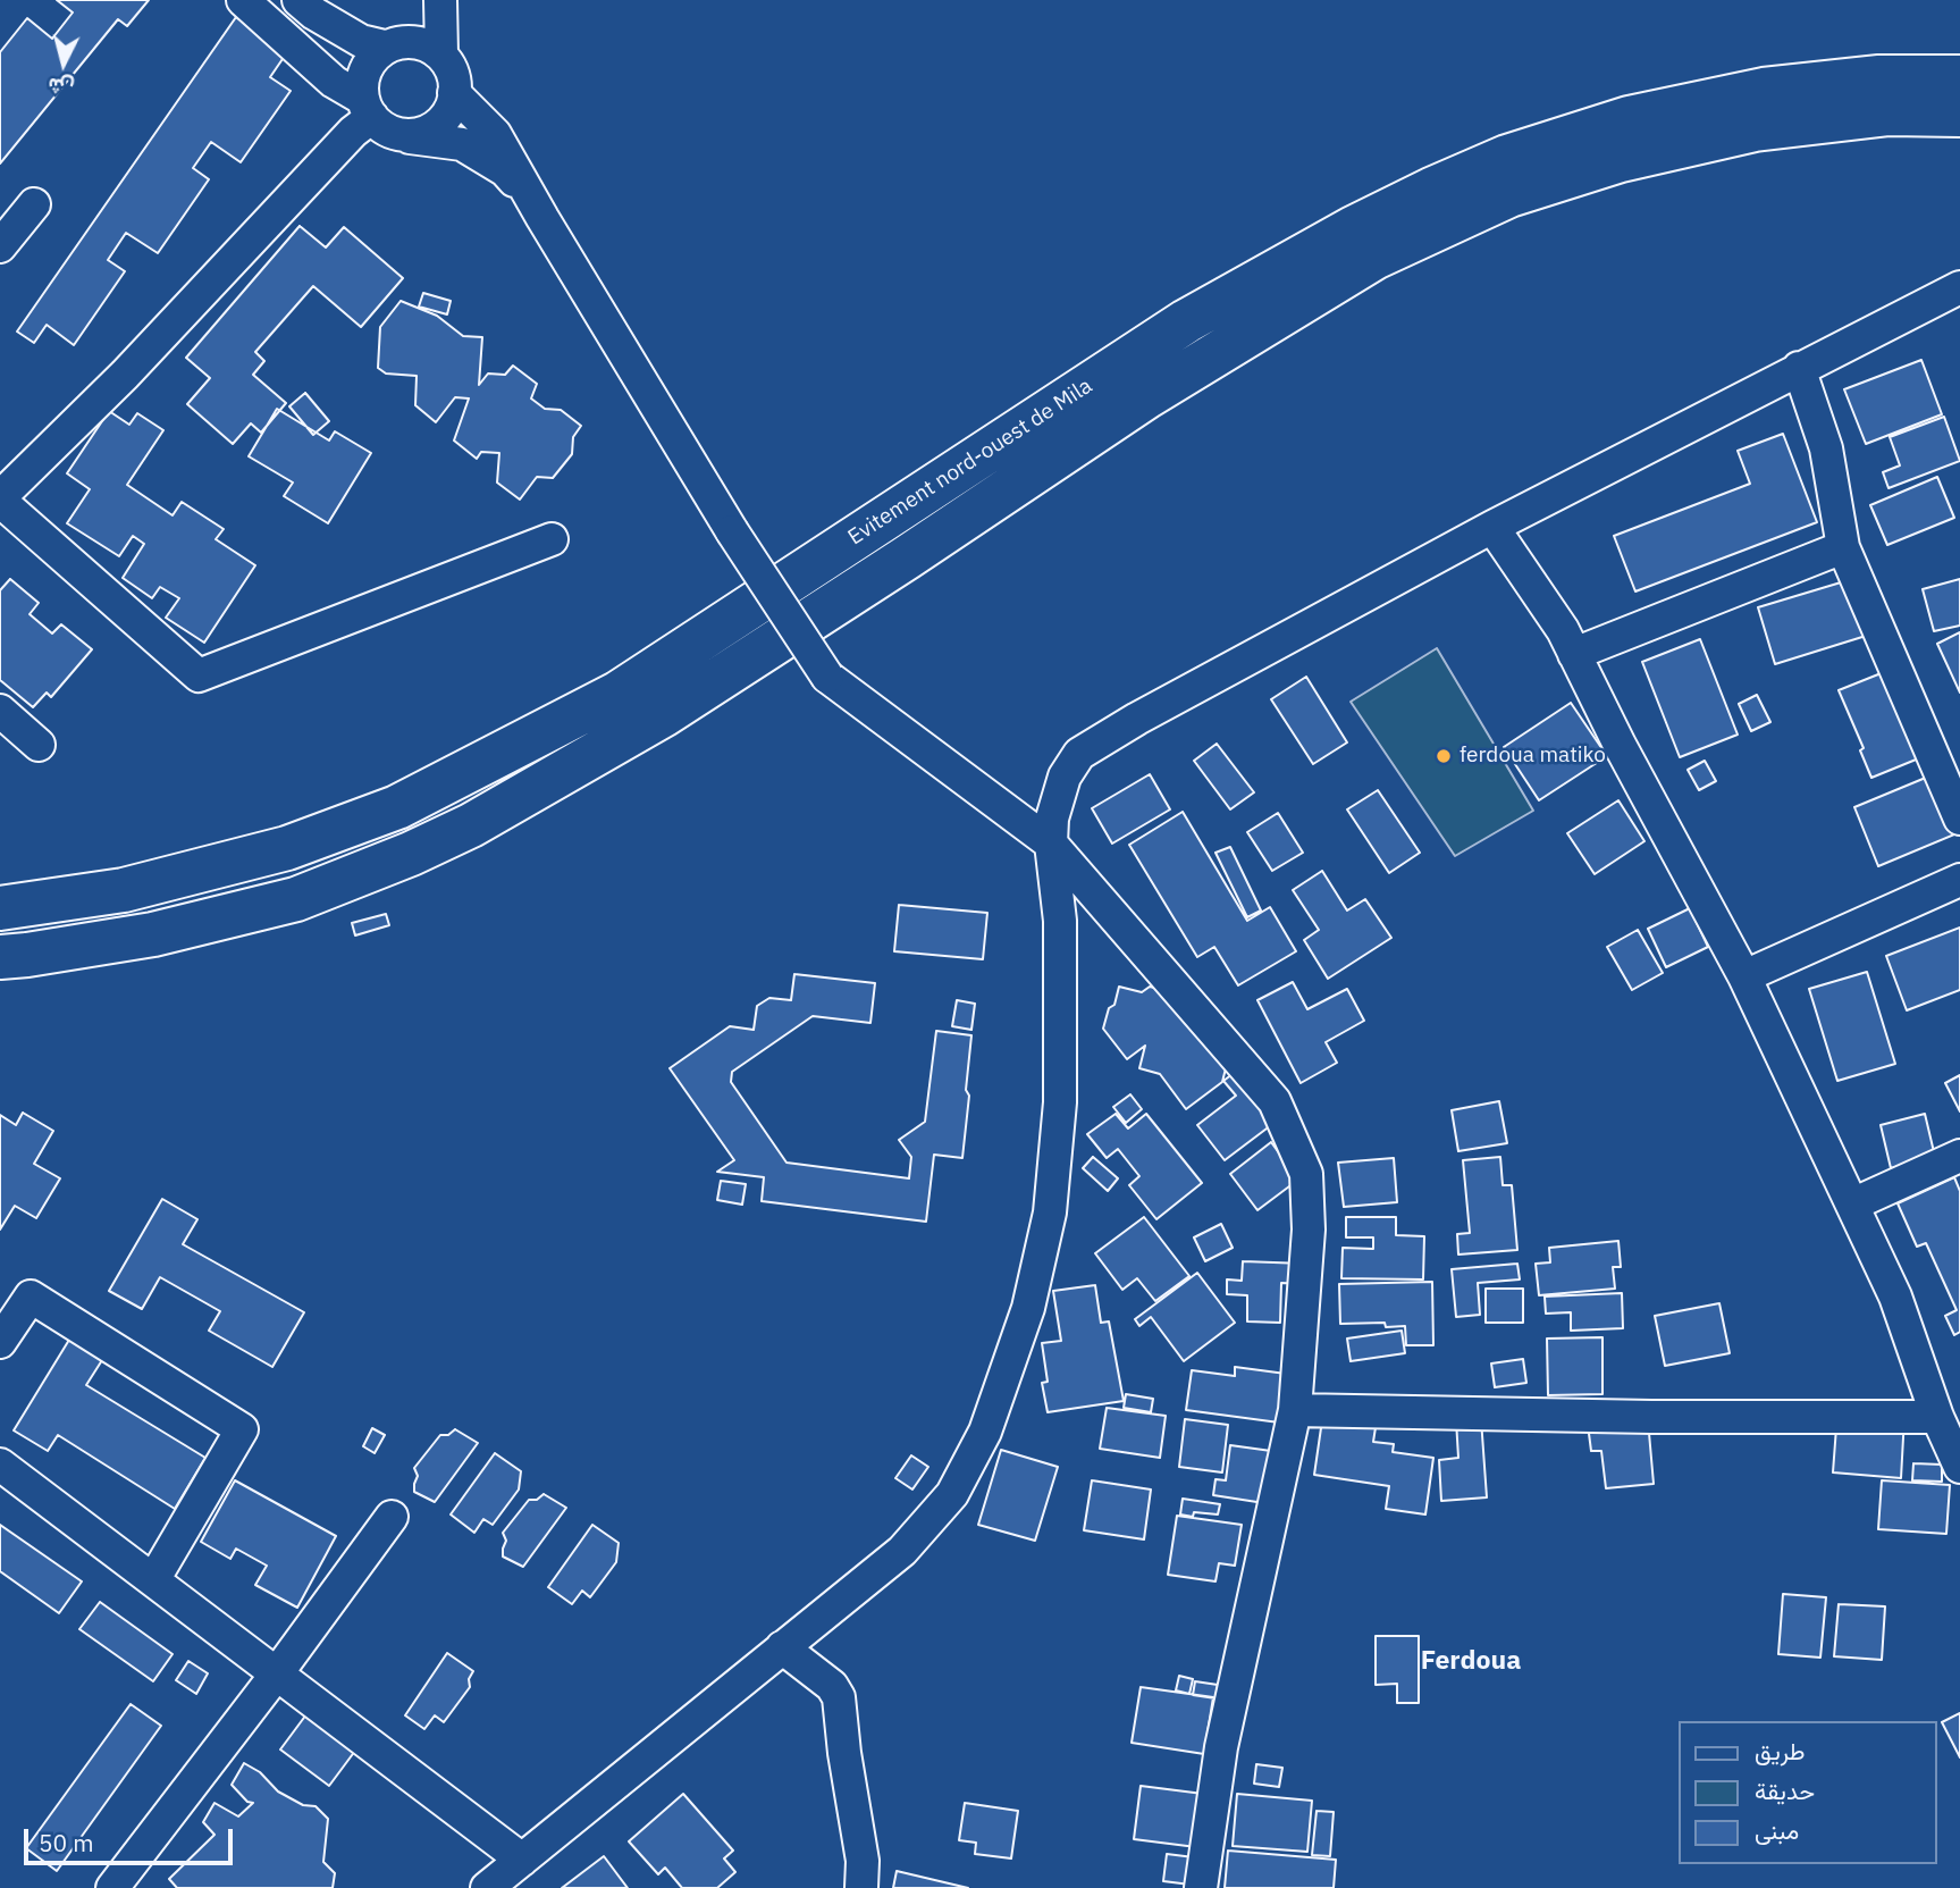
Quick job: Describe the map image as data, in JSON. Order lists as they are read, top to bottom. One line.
{"streets":{"highway":["Evitement nord-ouest de Mila"]},"districts":["Ferdoua"],"places":["ferdoua matiko"],"legend":["طريق","حديقة","مبنى"],"scale_bar":"50 m","north":"bottom"}
